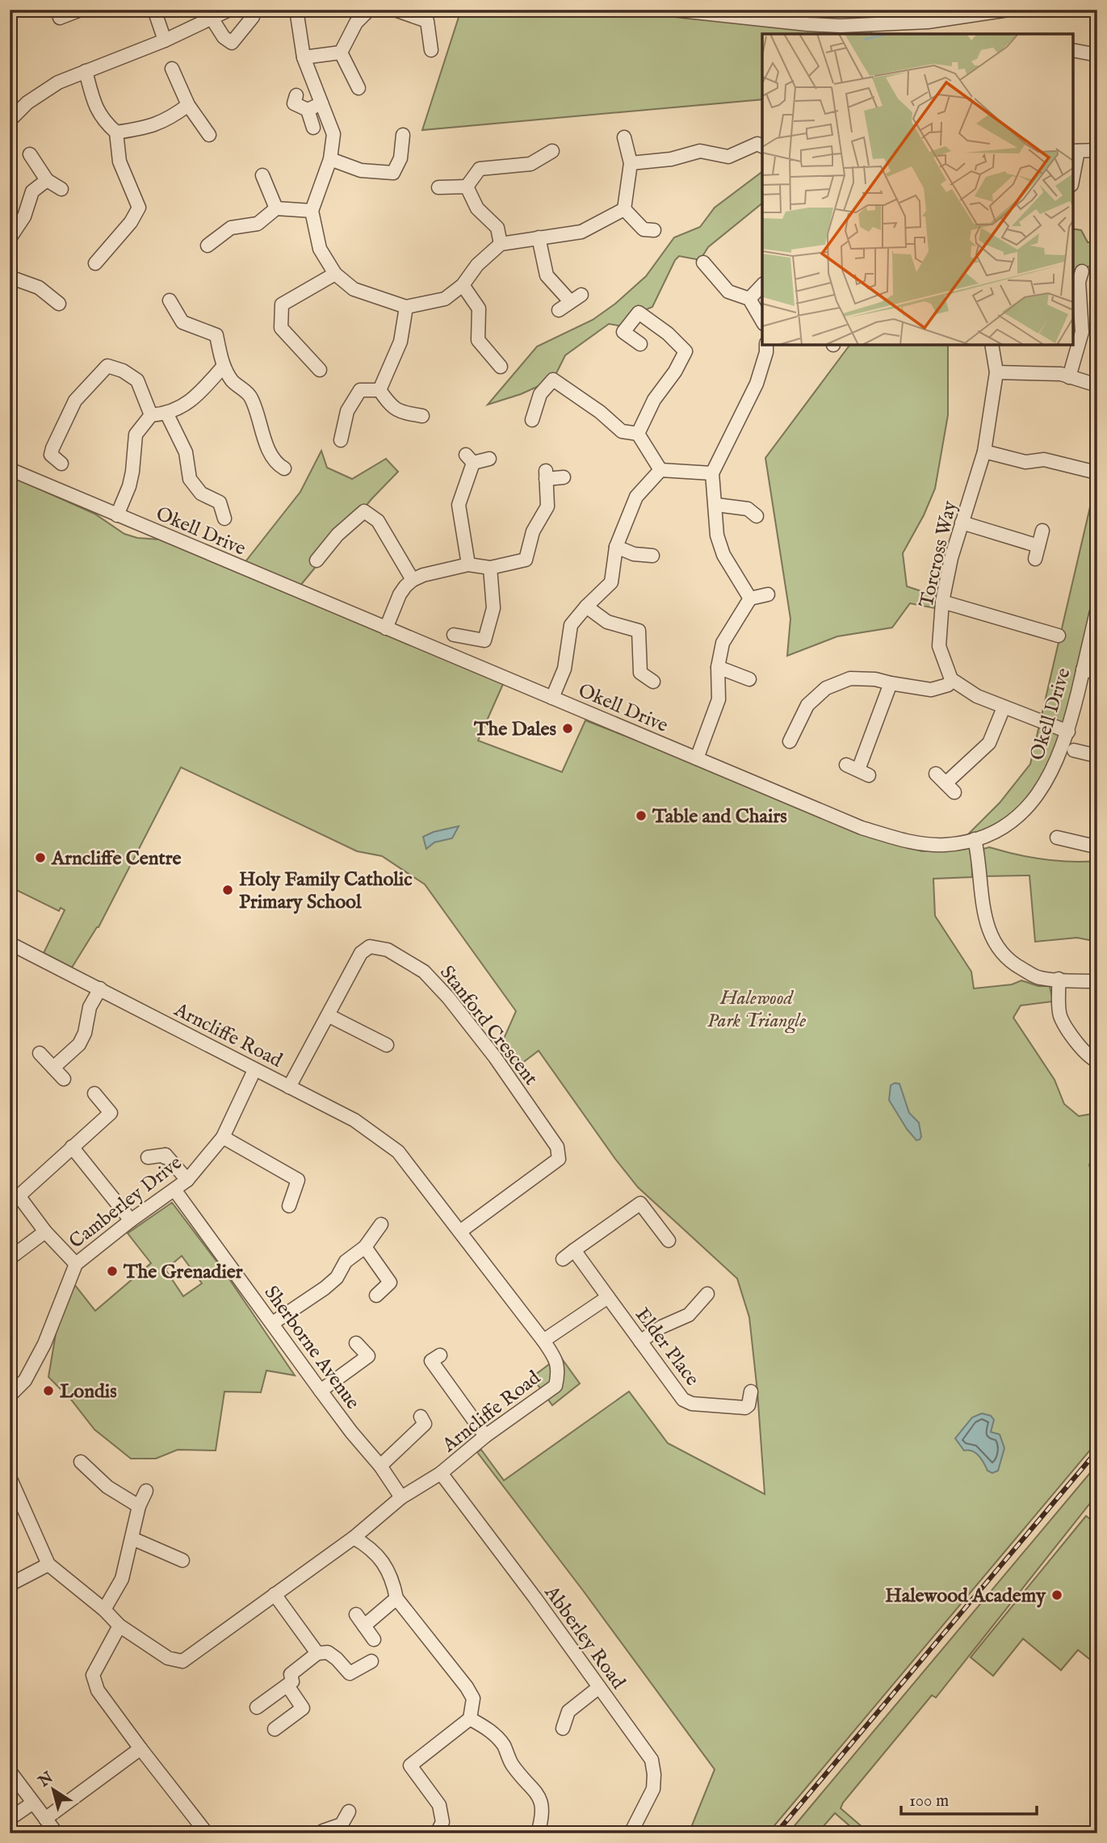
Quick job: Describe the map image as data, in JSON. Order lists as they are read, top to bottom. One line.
{"streets":{"street":["Okell Drive","Torcross Way","Stanford Crescent","Arncliffe Road","Camberley Drive","Elder Place","Sherborne Avenue","Abberley Road"]},"crossings":[["Stanford Crescent","Arncliffe Road"],["Arncliffe Road","Camberley Drive"],["Arncliffe Road","Sherborne Avenue"],["Arncliffe Road","Abberley Road"],["Camberley Drive","Sherborne Avenue"]],"parks":["Halewood Park Triangle"],"places":["The Dales","Table and Chairs","Arncliffe Centre","Holy Family Catholic Primary School","The Grenadier","Londis","Halewood Academy"],"scale_bar":"100 m","north":"top left"}
